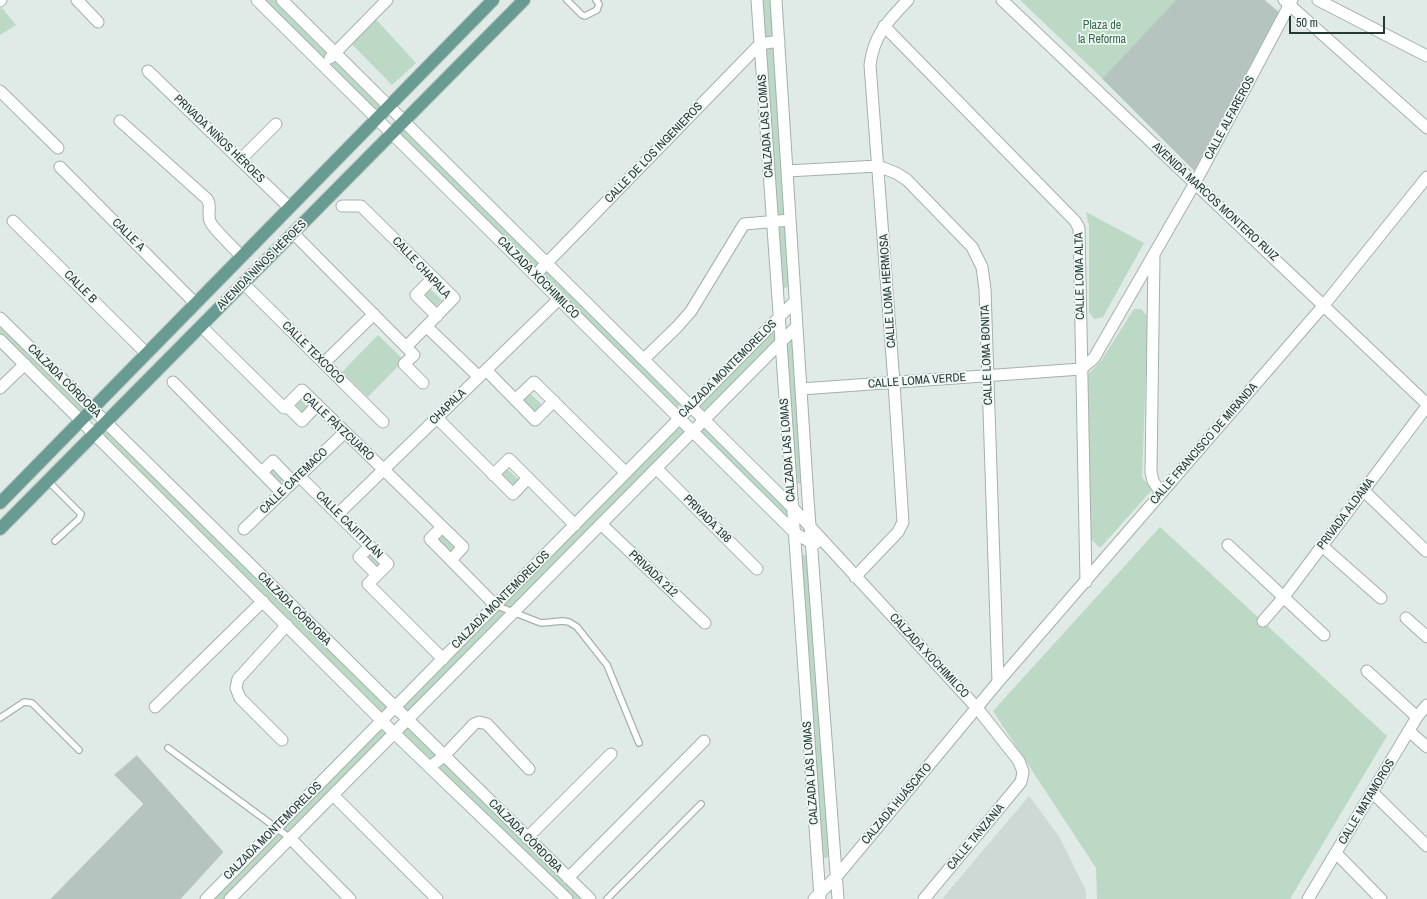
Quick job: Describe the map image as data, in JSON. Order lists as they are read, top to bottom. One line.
{"streets":{"main road":["AVENIDA NIÑOS HÉROES"],"street":["CALLE ALFAREROS","CALZADA LAS LOMAS","PRIVADA NIÑOS HÉROES","CALLE DE LOS INGENIEROS","AVENIDA MARCOS MONTERO RUIZ","CALLE A","CALLE CHAPALA","CALLE LOMA ALTA","CALZADA XOCHIMILCO","CALLE B","CALLE LOMA HERMOSA","CALLE TEXCOCO","CALLE LOMA BONITA","CALZADA MONTEMORELOS","CALZADA CÓRDOBA","CALLE LOMA VERDE","CHAPALA","CALLE PÁTZCUARO","CALLE FRANCISCO DE MIRANDA","CALLE CATEMACO","PRIVADA ALDAMA","PRIVADA 198","CALLE CAJITITLÁN","PRIVADA 212","CALLE MATAMOROS","CALZADA HUÁSCATO","CALLE TANZANIA"]},"crossings":[["CALLE ALFAREROS","AVENIDA MARCOS MONTERO RUIZ"],["CALLE ALFAREROS","CALLE LOMA ALTA"],["CALLE ALFAREROS","CALLE LOMA VERDE"],["CALLE ALFAREROS","CALLE FRANCISCO DE MIRANDA"],["CALZADA LAS LOMAS","CALLE DE LOS INGENIEROS"],["CALZADA LAS LOMAS","CALZADA XOCHIMILCO"],["CALZADA LAS LOMAS","CALLE LOMA BONITA"],["CALZADA LAS LOMAS","CALZADA MONTEMORELOS"],["CALZADA LAS LOMAS","CALLE LOMA VERDE"],["CALZADA LAS LOMAS","CALZADA HUÁSCATO"],["PRIVADA NIÑOS HÉROES","AVENIDA NIÑOS HÉROES"],["CALLE DE LOS INGENIEROS","CALZADA XOCHIMILCO"],["AVENIDA MARCOS MONTERO RUIZ","CALLE FRANCISCO DE MIRANDA"],["AVENIDA MARCOS MONTERO RUIZ","PRIVADA ALDAMA"],["CALLE A","AVENIDA NIÑOS HÉROES"],["AVENIDA NIÑOS HÉROES","CALZADA XOCHIMILCO"],["AVENIDA NIÑOS HÉROES","CALLE B"],["AVENIDA NIÑOS HÉROES","CALLE TEXCOCO"],["AVENIDA NIÑOS HÉROES","CALZADA CÓRDOBA"],["AVENIDA NIÑOS HÉROES","CALLE PÁTZCUARO"],["CALLE LOMA ALTA","CALLE LOMA HERMOSA"],["CALLE LOMA ALTA","CALLE LOMA VERDE"],["CALLE LOMA ALTA","CALLE FRANCISCO DE MIRANDA"],["CALZADA XOCHIMILCO","CALLE LOMA HERMOSA"],["CALZADA XOCHIMILCO","CALZADA MONTEMORELOS"],["CALZADA XOCHIMILCO","CHAPALA"],["CALZADA XOCHIMILCO","CALLE FRANCISCO DE MIRANDA"],["CALZADA XOCHIMILCO","CALZADA HUÁSCATO"],["CALZADA XOCHIMILCO","CALLE TANZANIA"],["CALLE LOMA HERMOSA","CALLE LOMA BONITA"],["CALLE LOMA HERMOSA","CALLE LOMA VERDE"],["CALLE LOMA BONITA","CALLE LOMA VERDE"],["CALLE LOMA BONITA","CALLE FRANCISCO DE MIRANDA"],["CALZADA MONTEMORELOS","CALZADA CÓRDOBA"],["CALZADA MONTEMORELOS","PRIVADA 198"],["CALZADA MONTEMORELOS","CALLE CAJITITLÁN"],["CALZADA MONTEMORELOS","PRIVADA 212"],["CHAPALA","CALLE PÁTZCUARO"],["CHAPALA","CALLE CAJITITLÁN"],["CALLE PÁTZCUARO","CALLE CATEMACO"],["CALLE FRANCISCO DE MIRANDA","CALZADA HUÁSCATO"],["CALLE CATEMACO","CALLE CAJITITLÁN"]],"parks":["Plaza de la Reforma"],"scale_bar":"50 m"}
